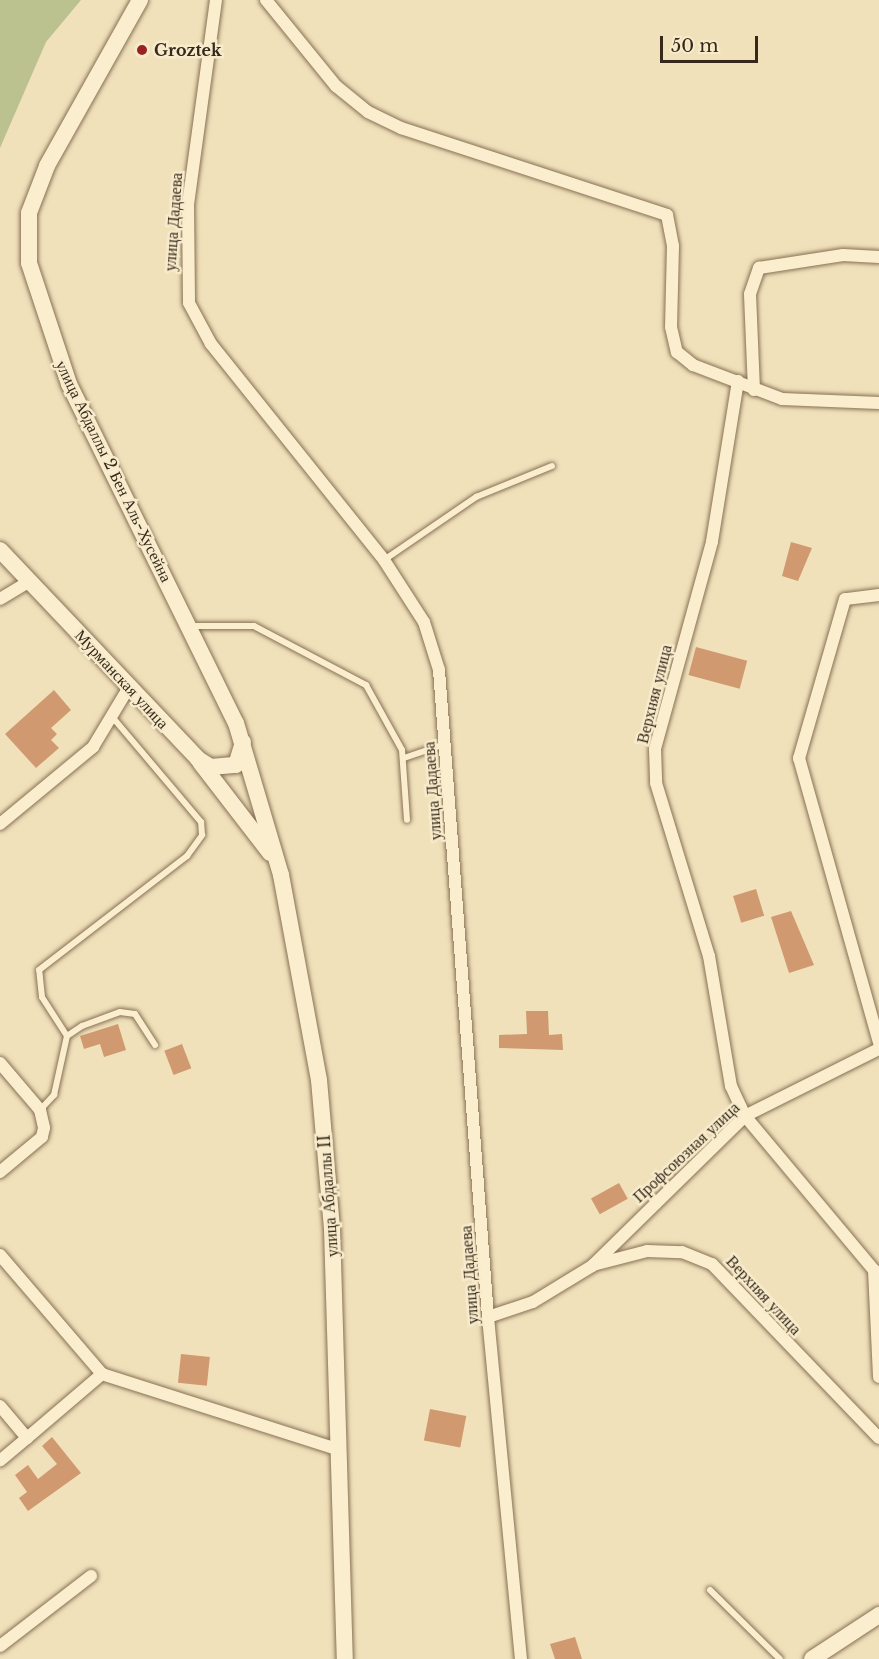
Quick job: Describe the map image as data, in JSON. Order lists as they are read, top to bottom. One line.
{"streets":{"main road":["улица Абдаллы 2 Бен Аль-Хусейна","Мурманская улица","улица Абдаллы II"],"street":["улица Дадаева","Верхняя улица","Профсоюзная улица"]},"crossings":[["улица Абдаллы 2 Бен Аль-Хусейна","улица Абдаллы II"],["Мурманская улица","улица Абдаллы II"],["Верхняя улица","Профсоюзная улица"]],"places":["Groztek"],"scale_bar":"50 m"}
